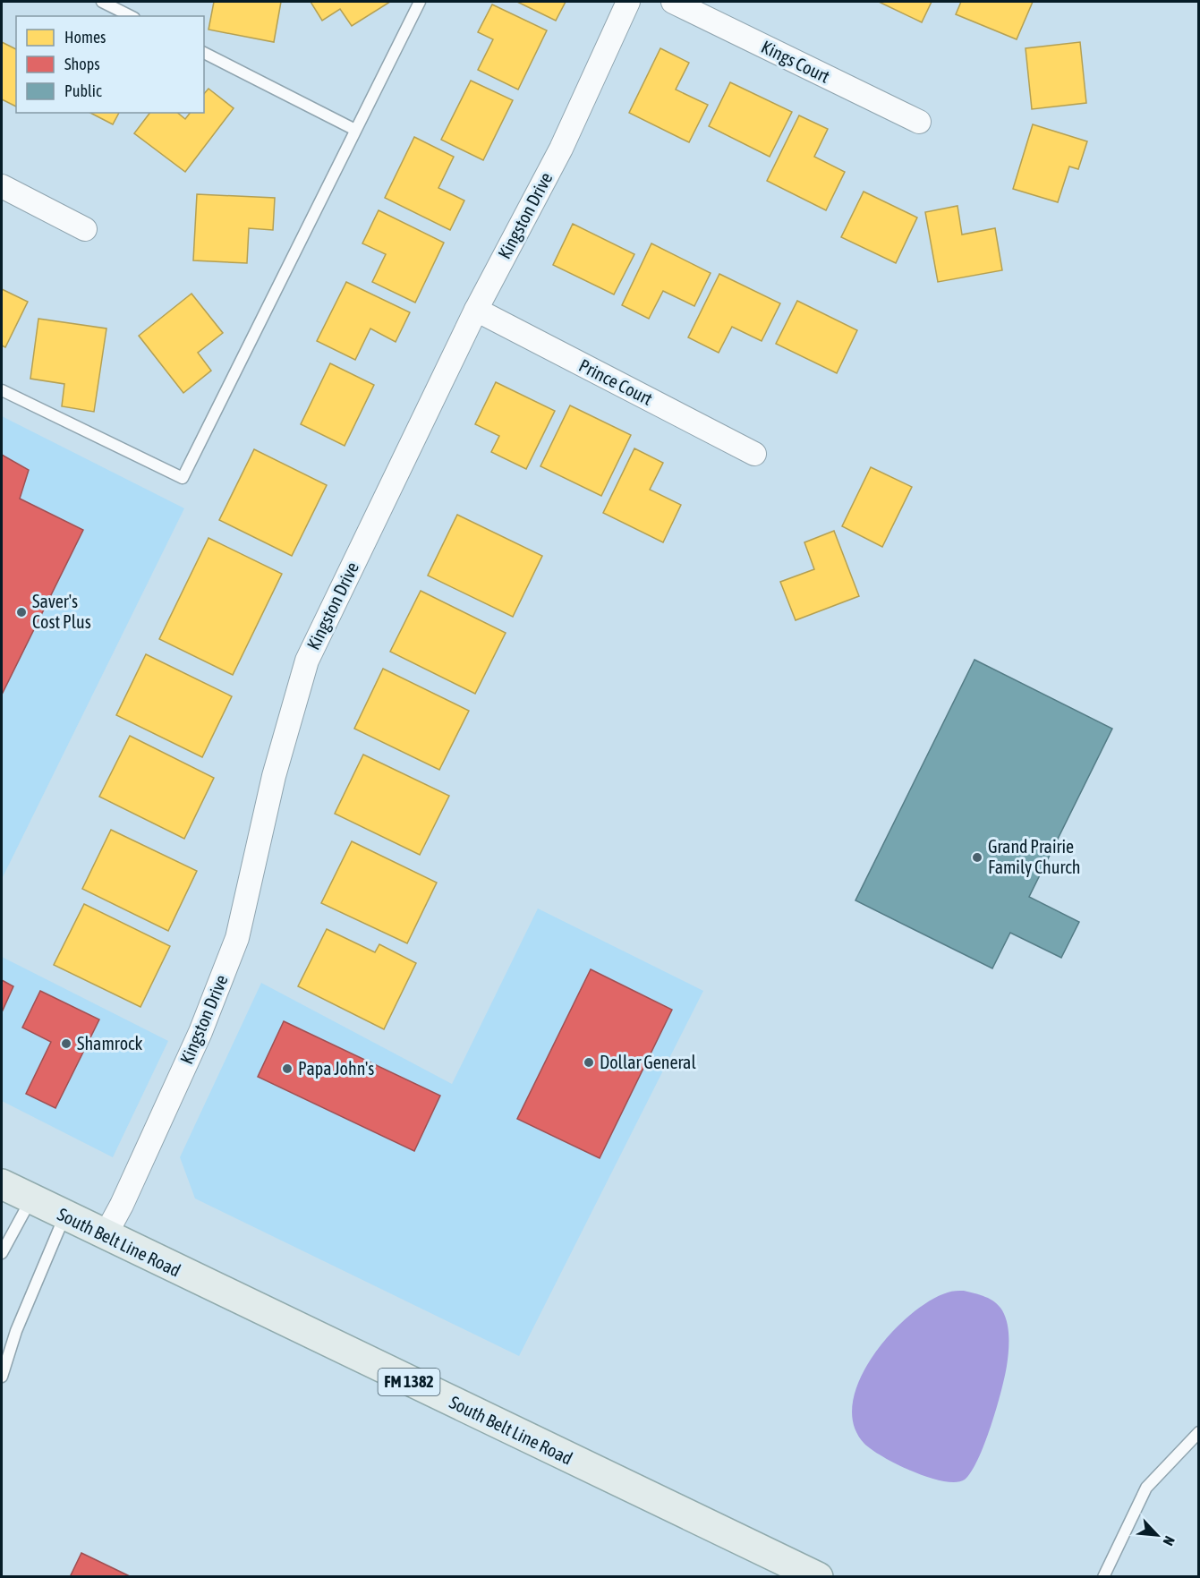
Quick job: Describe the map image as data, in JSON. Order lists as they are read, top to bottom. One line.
{"streets":{"main road":["South Belt Line Road","FM 1382"],"street":["Kings Court","Kingston Drive","Prince Court"]},"crossings":[["Kingston Drive","Prince Court"],["Kingston Drive","South Belt Line Road"]],"places":["Saver's Cost Plus","Grand Prairie Family Church","Shamrock","Dollar General","Papa John's"],"legend":["Homes","Shops","Public"],"north":"bottom right"}
